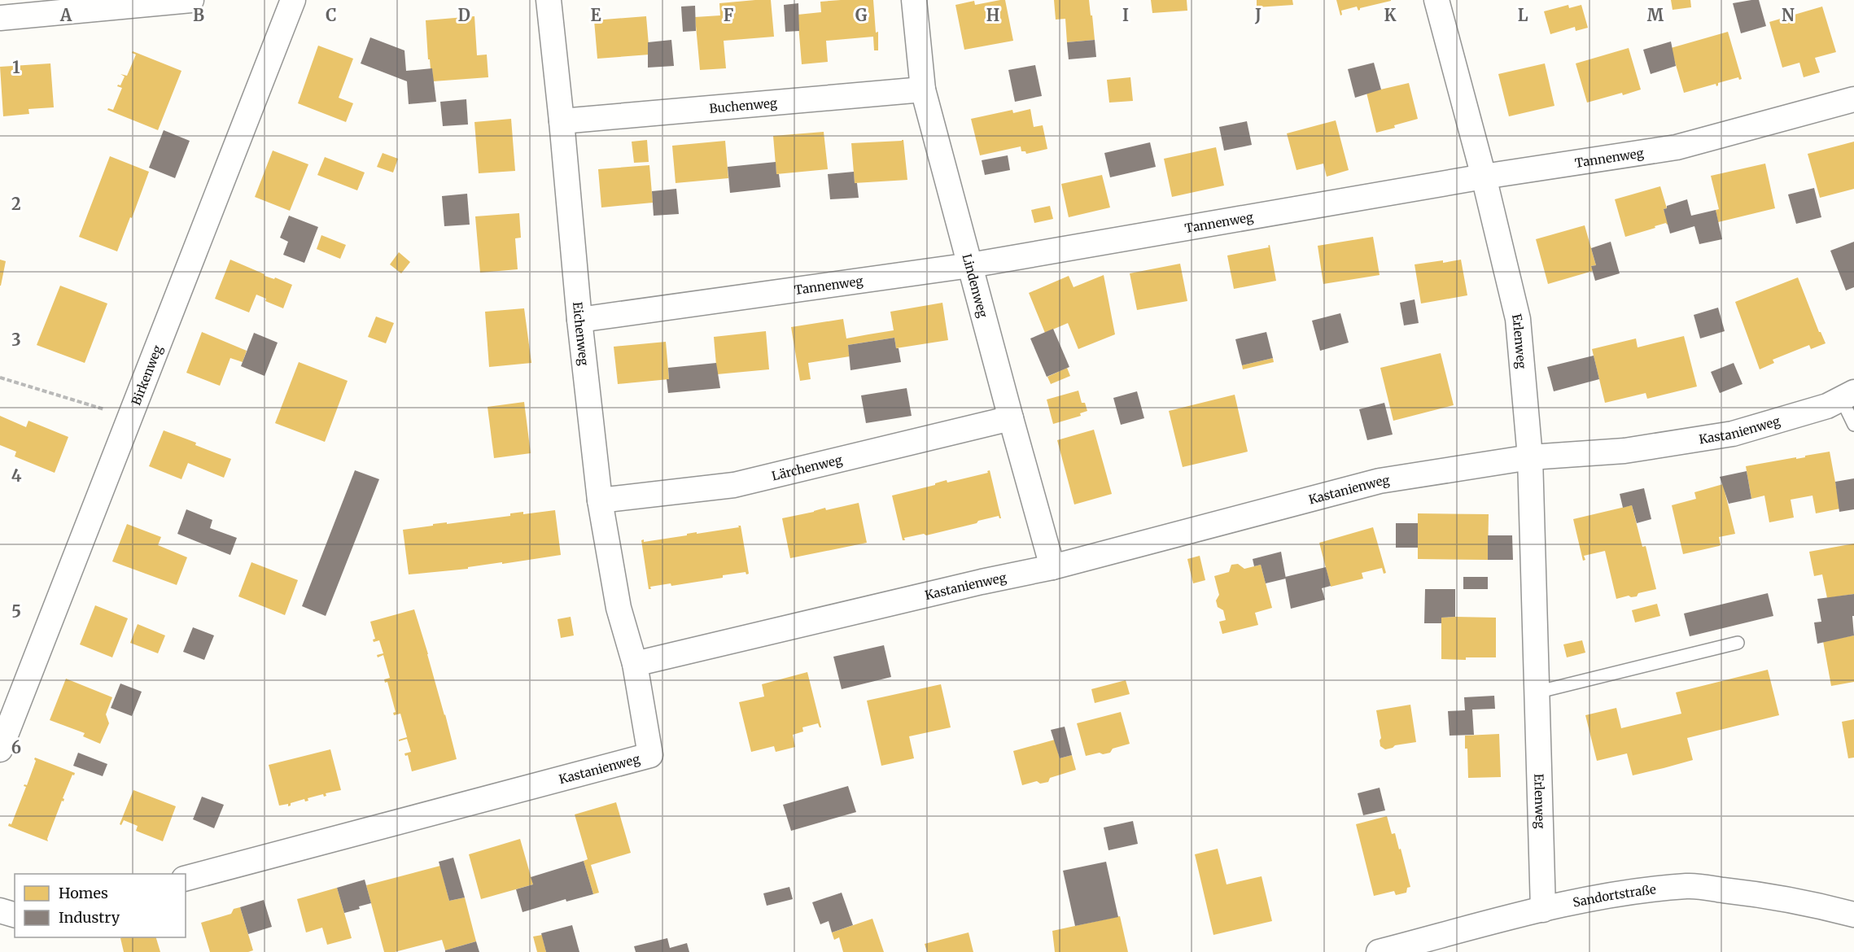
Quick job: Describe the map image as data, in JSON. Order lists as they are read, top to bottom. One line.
{"streets":{"street":["Buchenweg","Tannenweg","Lindenweg","Eichenweg","Erlenweg","Birkenweg","Kastanienweg","Lärchenweg","Sandortstraße"]},"crossings":[["Buchenweg","Lindenweg"],["Buchenweg","Eichenweg"],["Tannenweg","Lindenweg"],["Tannenweg","Eichenweg"],["Tannenweg","Erlenweg"],["Lindenweg","Kastanienweg"],["Lindenweg","Lärchenweg"],["Eichenweg","Kastanienweg"],["Eichenweg","Lärchenweg"],["Erlenweg","Kastanienweg"],["Erlenweg","Sandortstraße"]],"legend":["Homes","Industry"],"grid":{"columns":["A","B","C","D","E","F","G","H","I","J","K","L","M","N"],"rows":["1","2","3","4","5","6"]}}
